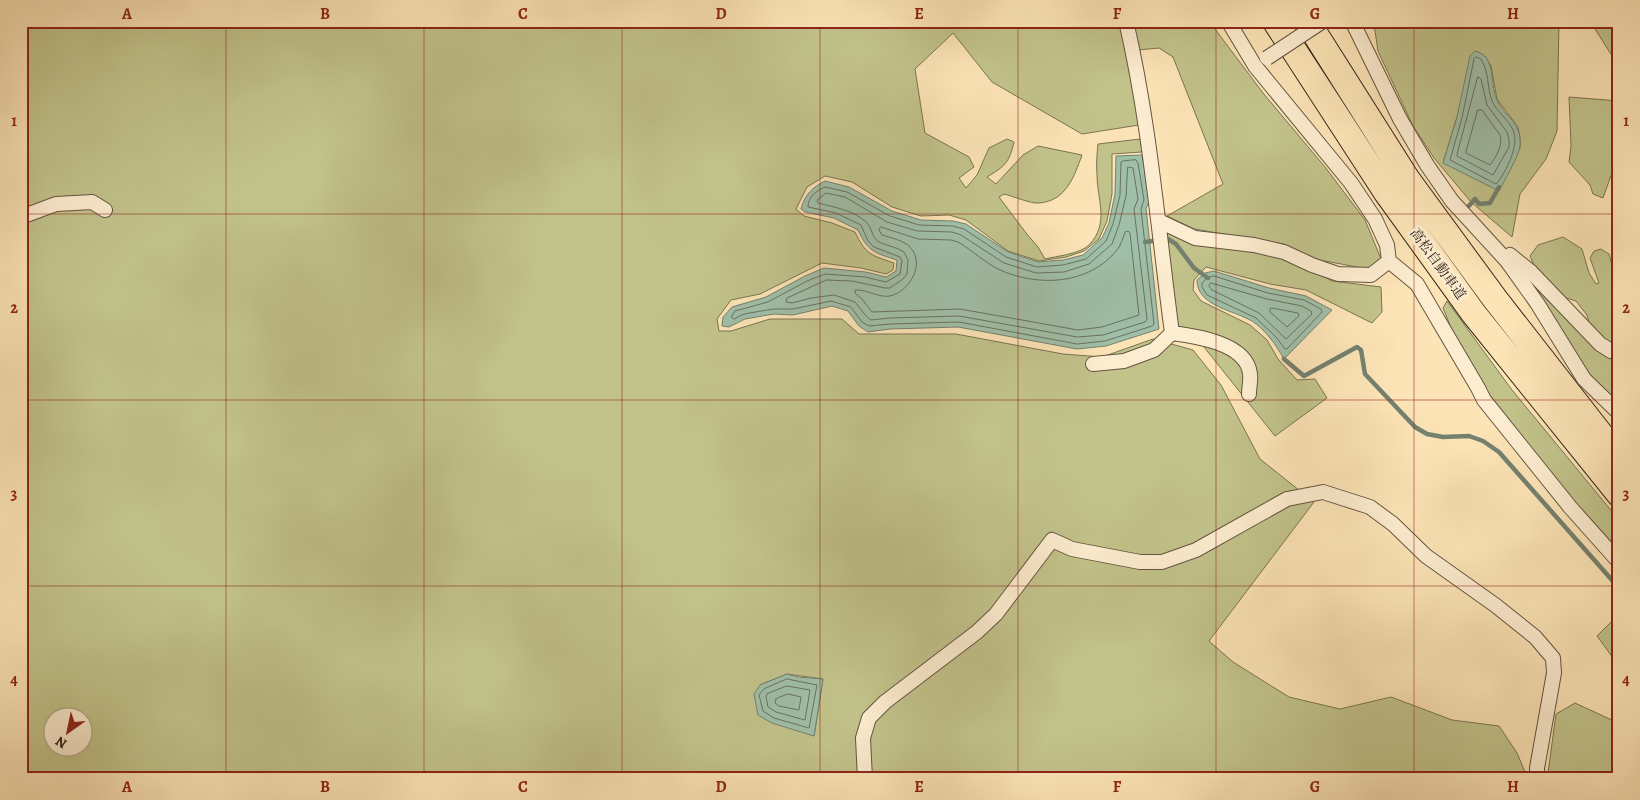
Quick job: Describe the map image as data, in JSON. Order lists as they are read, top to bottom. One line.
{"streets":{"highway":["高松自動車道"]},"north":"bottom left","grid":{"columns":["A","B","C","D","E","F","G","H"],"rows":["1","2","3","4"]}}
